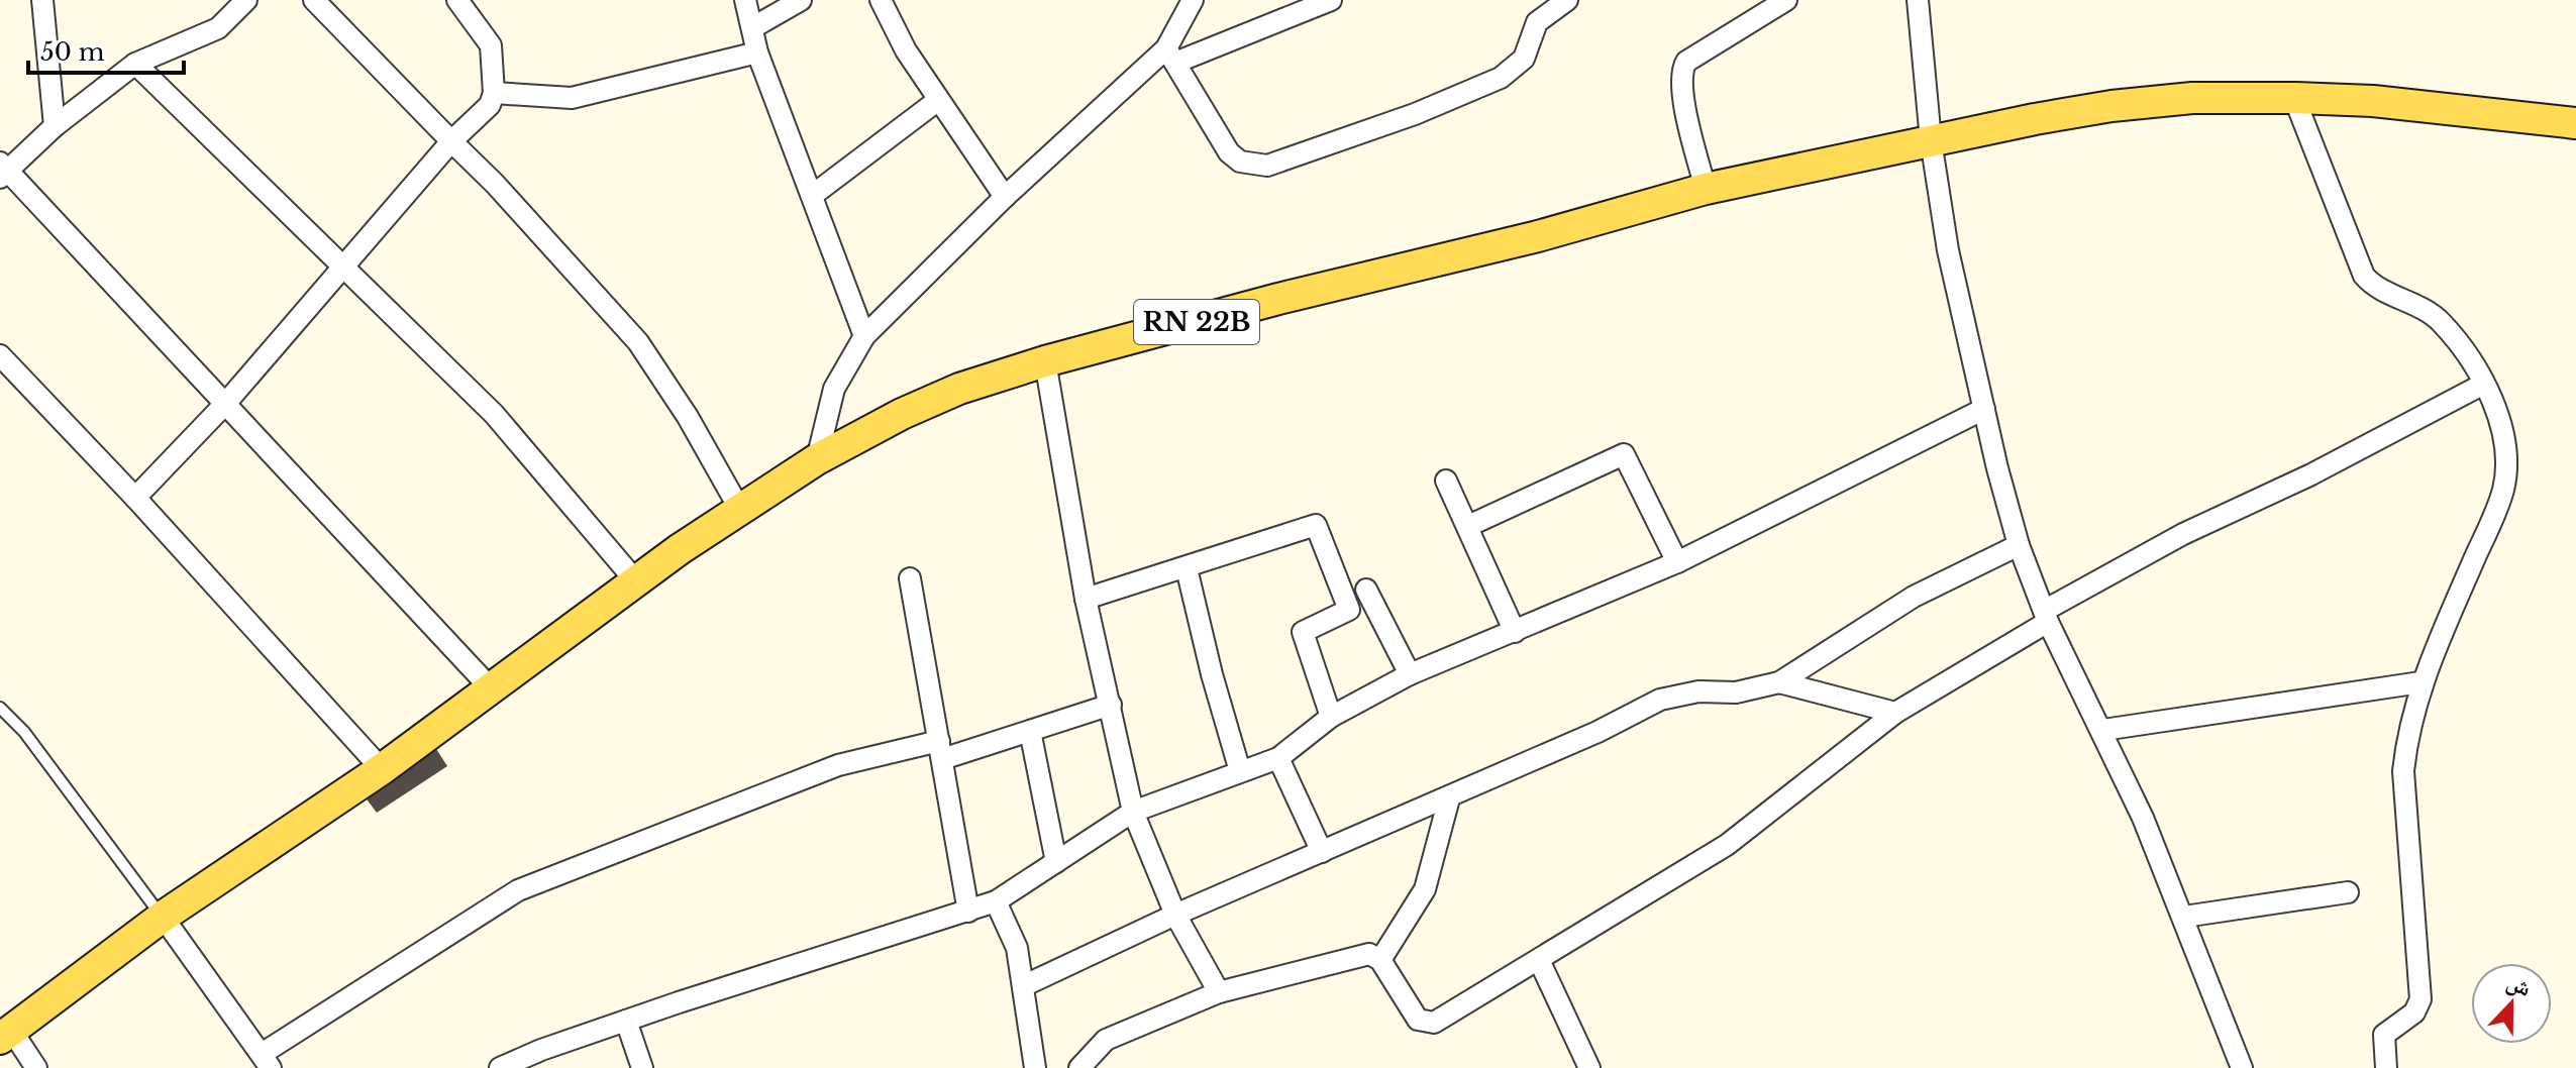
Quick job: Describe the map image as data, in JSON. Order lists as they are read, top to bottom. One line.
{"streets":{"main road":["RN 22B"]},"scale_bar":"50 m","north":"top"}
